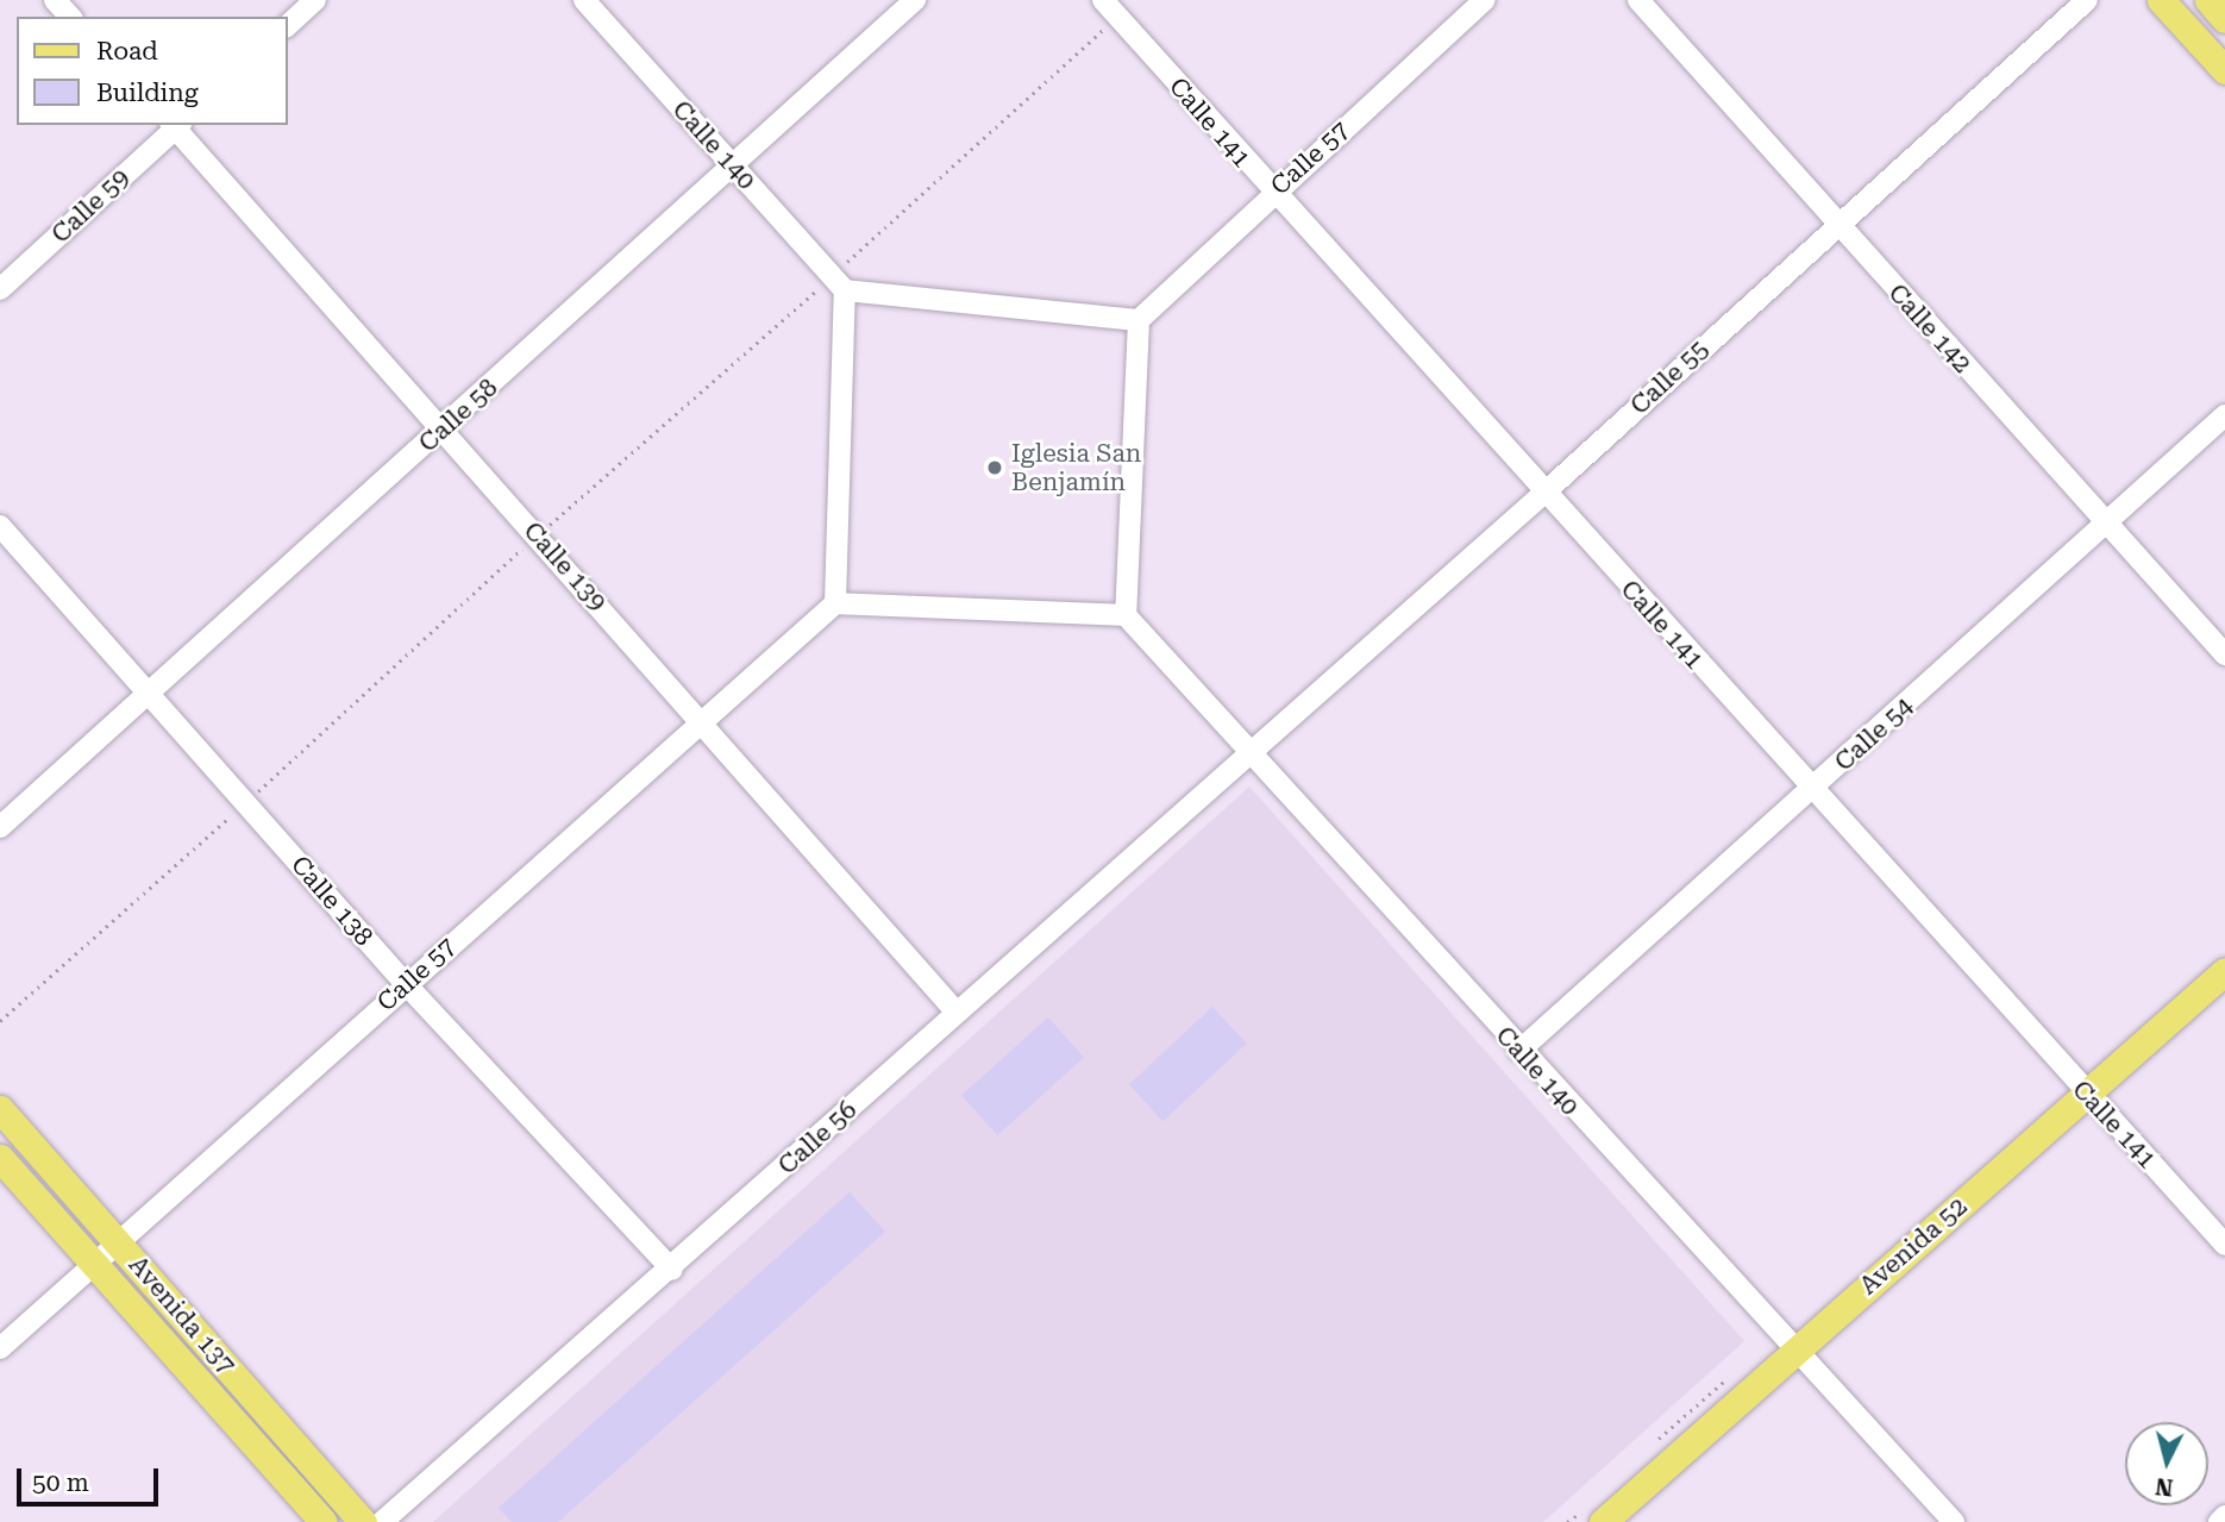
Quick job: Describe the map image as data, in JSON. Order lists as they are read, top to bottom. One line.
{"streets":{"main road":["Avenida 52","Avenida 137"],"street":["Calle 141","Calle 140","Calle 57","Calle 59","Calle 142","Calle 55","Calle 58","Calle 139","Calle 54","Calle 138","Calle 56"]},"crossings":[["Calle 141","Calle 57"],["Calle 141","Calle 55"],["Calle 141","Calle 54"],["Calle 141","Avenida 52"],["Calle 140","Calle 55"],["Calle 140","Calle 58"],["Calle 140","Calle 54"],["Calle 140","Calle 56"],["Calle 140","Avenida 52"],["Calle 57","Calle 139"],["Calle 57","Calle 138"],["Calle 57","Avenida 137"],["Calle 59","Calle 139"],["Calle 142","Calle 55"],["Calle 142","Calle 54"],["Calle 55","Calle 56"],["Calle 58","Calle 139"],["Calle 58","Calle 138"],["Calle 139","Calle 56"],["Calle 138","Calle 56"]],"places":["Iglesia San Benjamín"],"legend":["Road","Building"],"scale_bar":"50 m","north":"bottom"}
